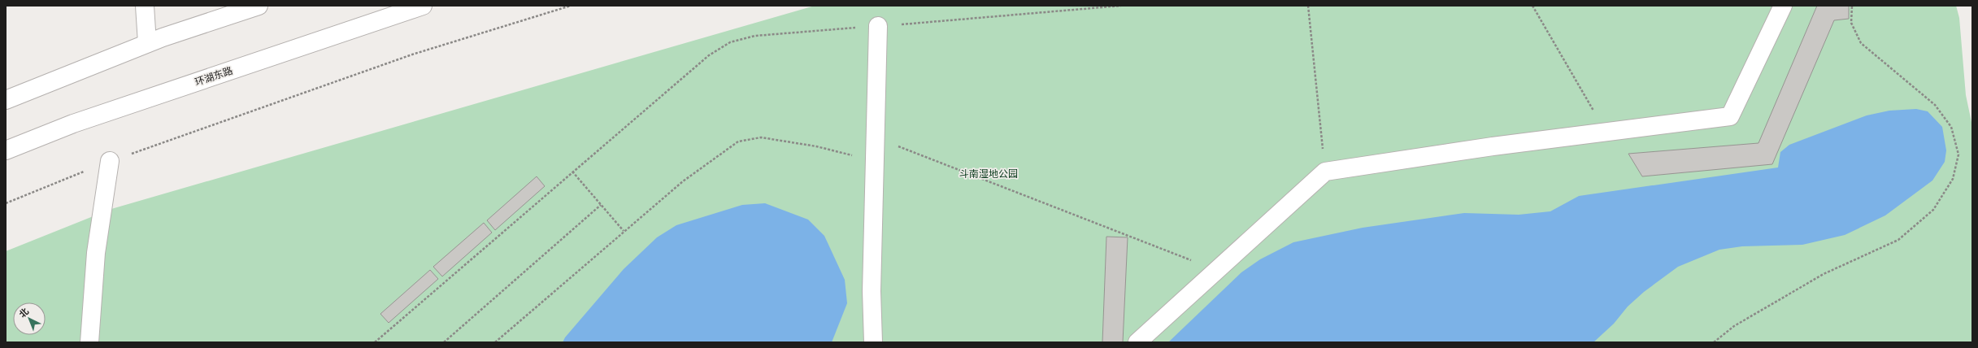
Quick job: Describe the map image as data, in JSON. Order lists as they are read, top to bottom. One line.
{"streets":{"street":["环湖东路"]},"parks":["斗南湿地公园"],"north":"top left"}
